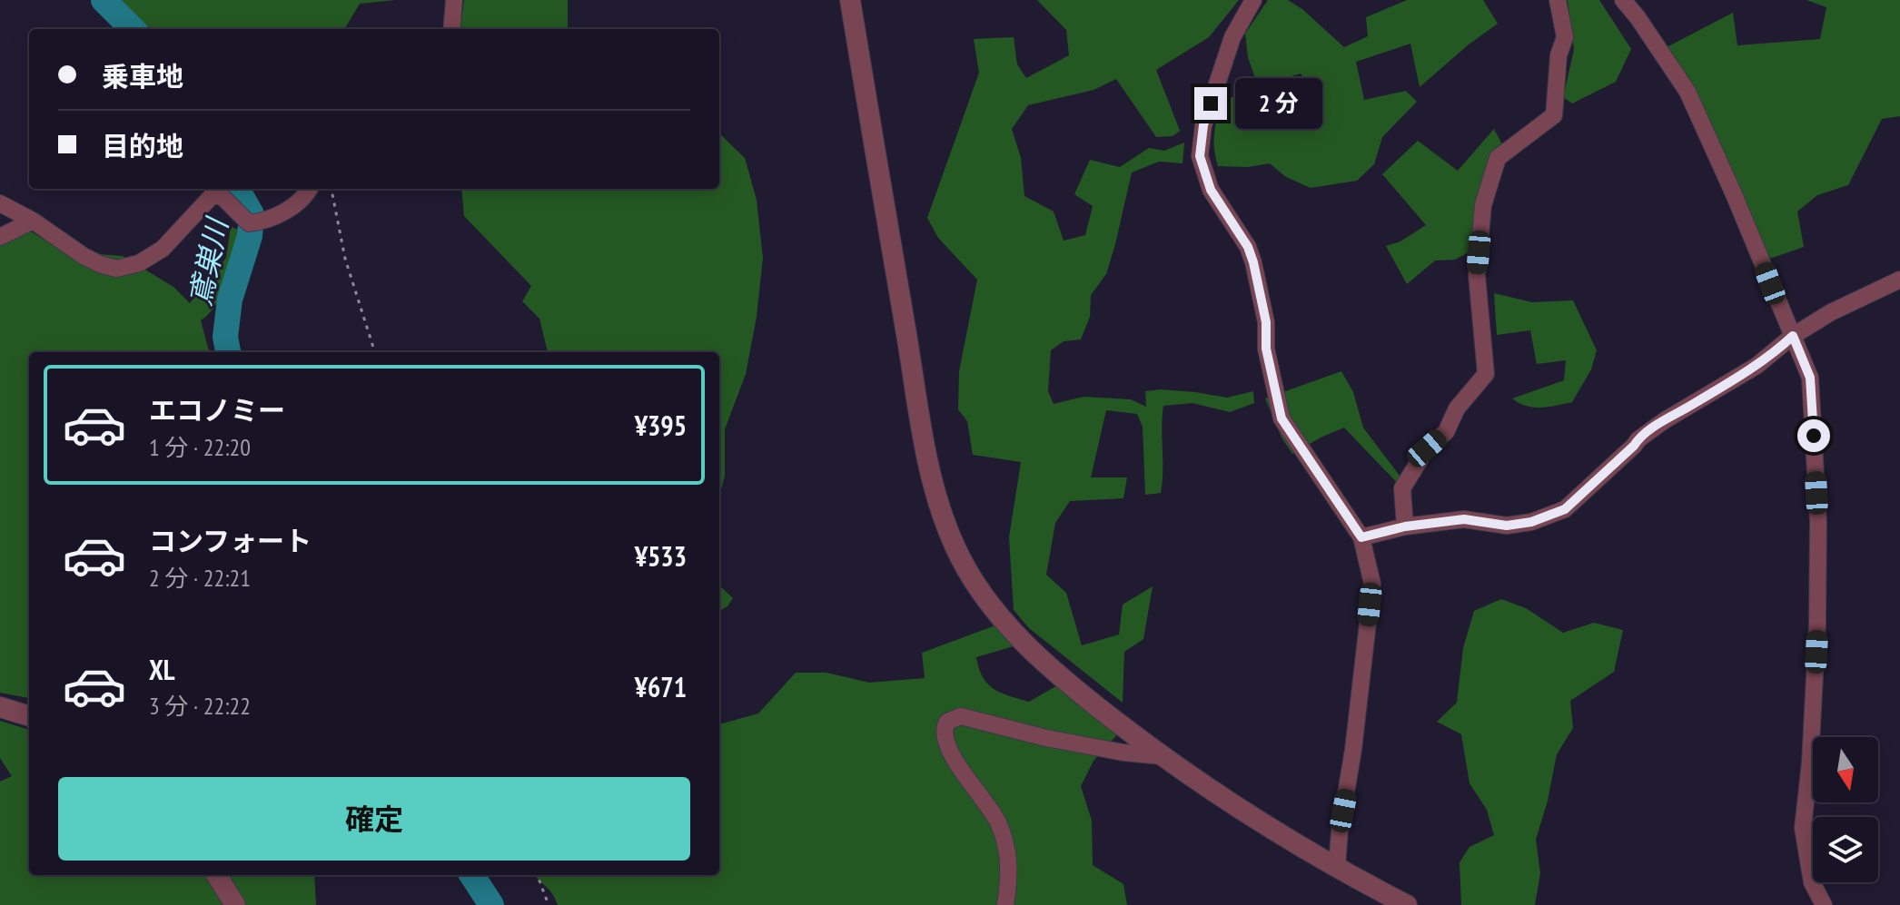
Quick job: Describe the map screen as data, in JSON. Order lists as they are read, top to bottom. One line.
{"water":["鳶巣川"],"north":"bottom","page":{"banner":["乗車地","目的地"],"bubble":"2 分","list":[{"name":"エコノミー","note":"1 分 · 22:20","value":"¥395"},{"name":"コンフォート","note":"2 分 · 22:21","value":"¥533"},{"name":"XL","note":"3 分 · 22:22","value":"¥671"}],"buttons":"確定"}}
